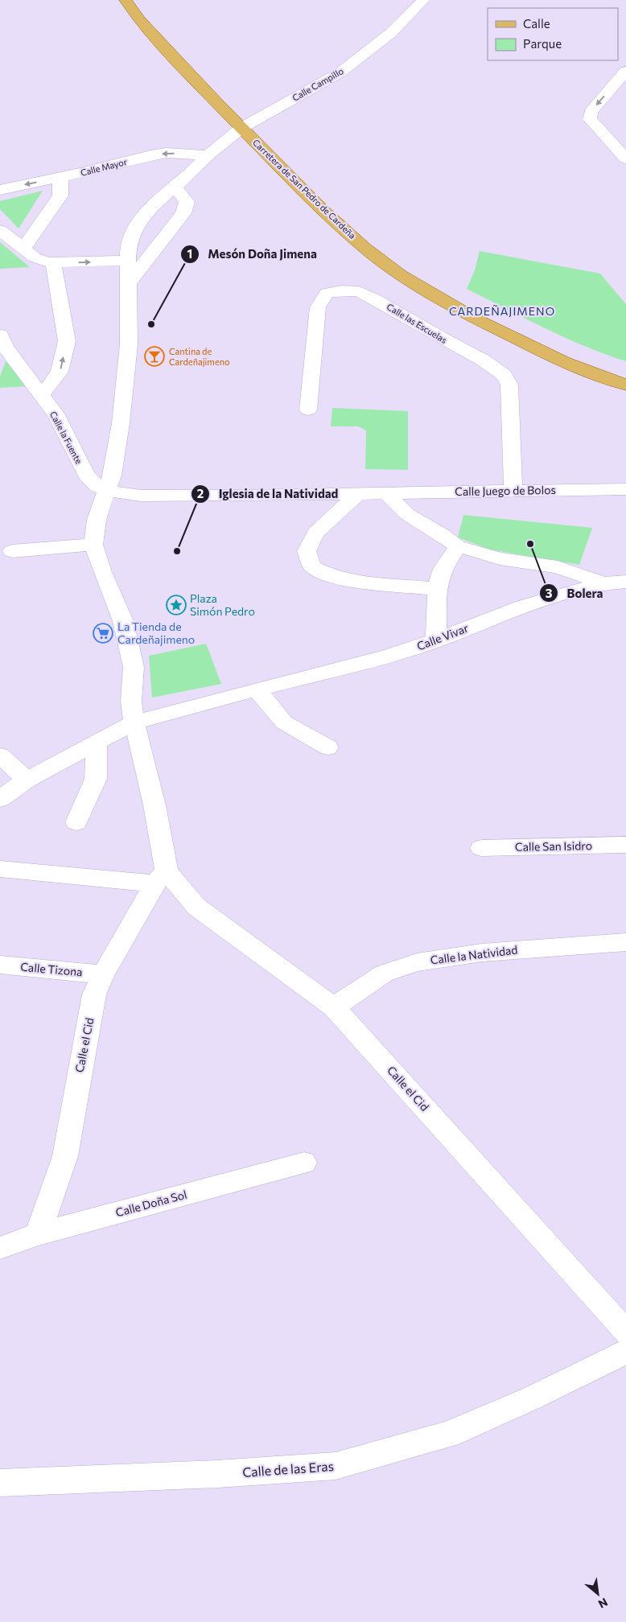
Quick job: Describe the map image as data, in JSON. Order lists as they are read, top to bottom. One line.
{"streets":{"main road":["Carretera de San Pedro de Cardeña"],"street":["Calle Campillo","Calle Mayor","Calle las Escuelas","Calle la Fuente","Calle Juego de Bolos","Calle Vivar","Calle San Isidro","Calle la Natividad","Calle Tizona","Calle el Cid","Calle Doña Sol","Calle de las Eras"]},"crossings":[["Calle Campillo","Carretera de San Pedro de Cardeña"],["Calle las Escuelas","Calle Juego de Bolos"],["Calle la Fuente","Calle Juego de Bolos"],["Calle Vivar","Calle el Cid"],["Calle la Natividad","Calle el Cid"],["Calle Tizona","Calle el Cid"],["Calle el Cid","Calle Doña Sol"]],"districts":["CARDEÑAJIMENO"],"places":{"other":["Mesón Doña Jimena","Bolera","Iglesia de la Natividad"],"bar":["Cantina de Cardeñajimeno"],"place":["Plaza Simón Pedro"],"supermarket":["La Tienda de Cardeñajimeno"]},"legend":["Calle","Parque"],"north":"bottom right"}
